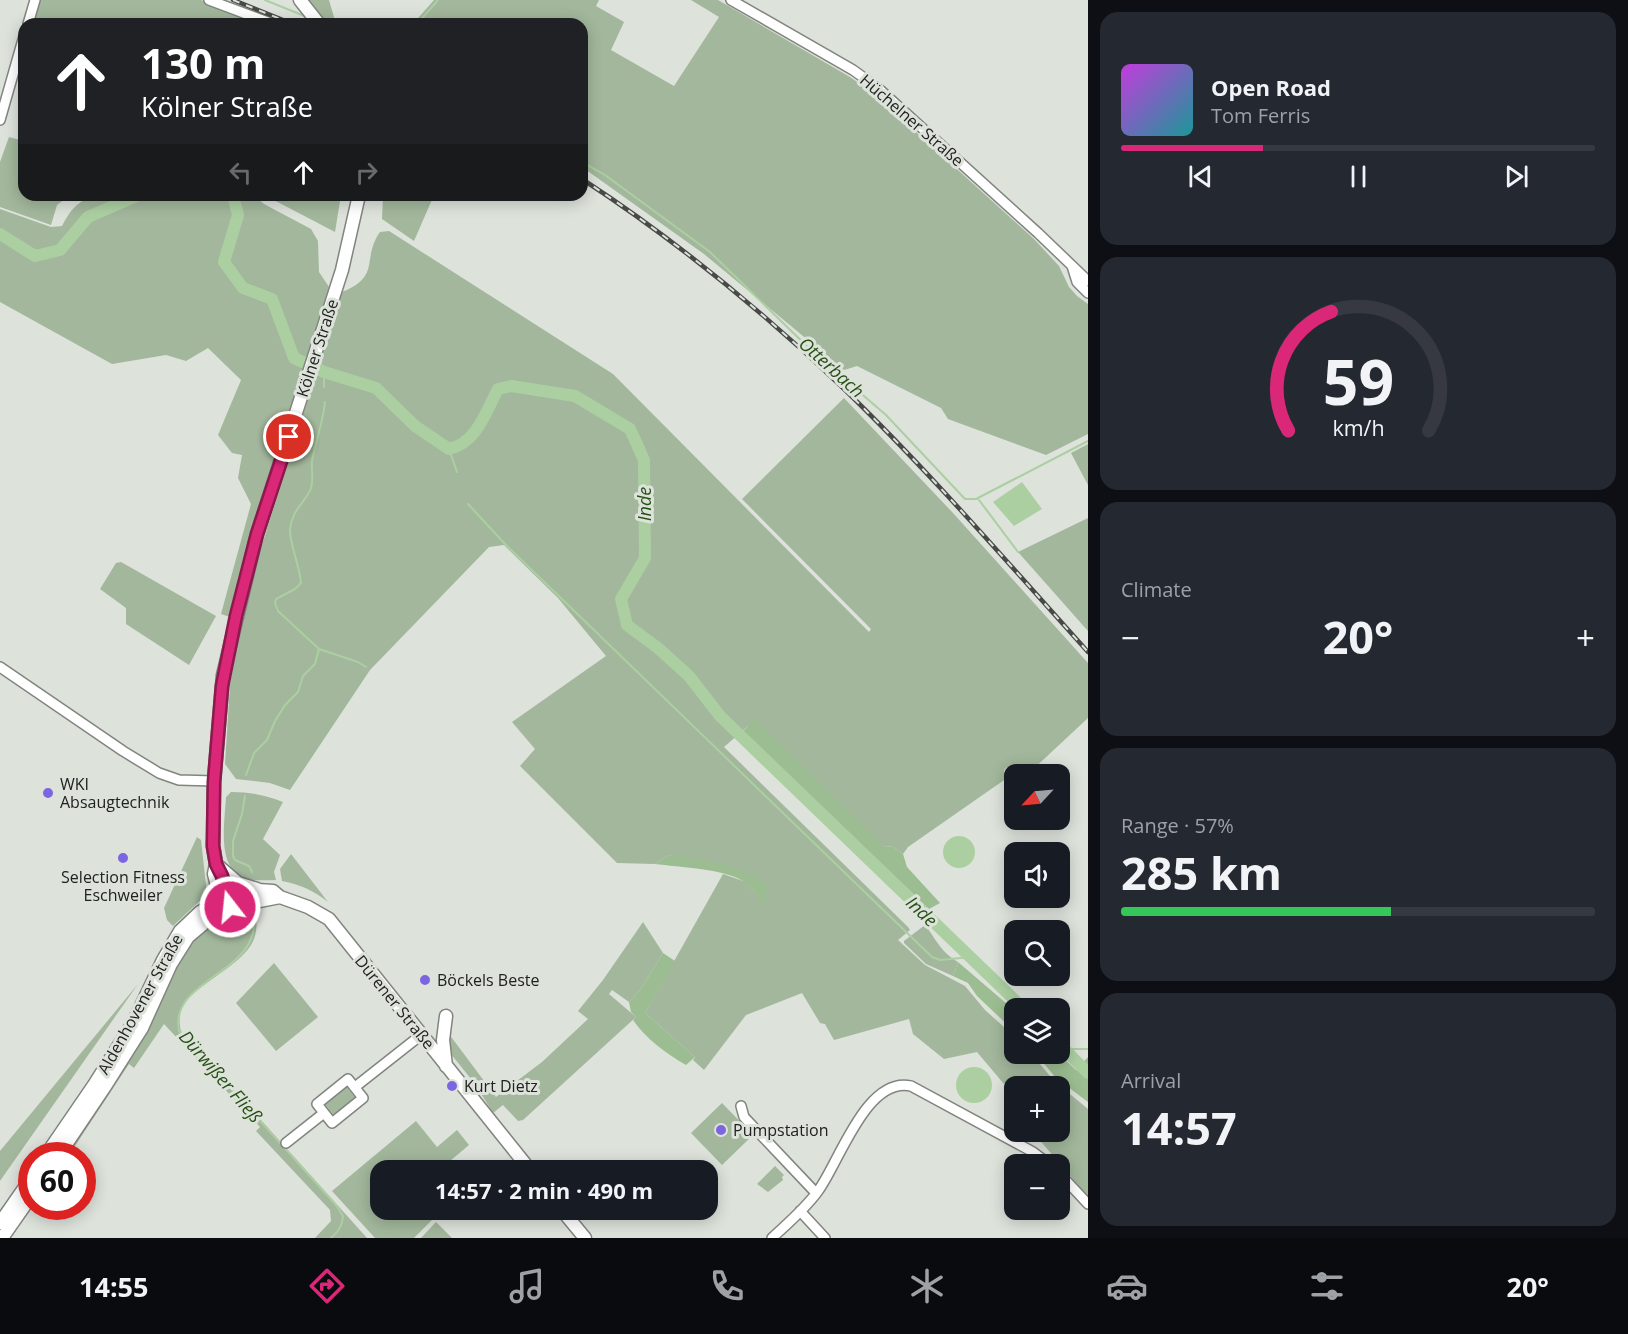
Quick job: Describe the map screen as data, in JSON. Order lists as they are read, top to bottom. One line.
{"streets":{"main road":["Kölner Straße","Dürener Straße","Aldenhovener Straße"],"street":["Hüchelner Straße"]},"crossings":[["Dürener Straße","Aldenhovener Straße"]],"water":["Otterbach","Inde","Dürwißer Fließ"],"places":["WKI Absaugtechnik","Selection Fitness Eschweiler","Böckels Beste","Kurt Dietz","Pumpstation"],"north":"bottom left","page":{"turn":["130 m","Kölner Straße"],"song":["Open Road","Tom Ferris"],"tile":["Climate",["Range · 57%","285 km"],["Arrival","14:57"]],"heat":["−","20°","+"],"map_buttons":["+","−"],"limit":"60","trip":"14:57 · 2 min · 490 m","tabs":["14:55","20°"],"gauge":["59","km/h"]}}
